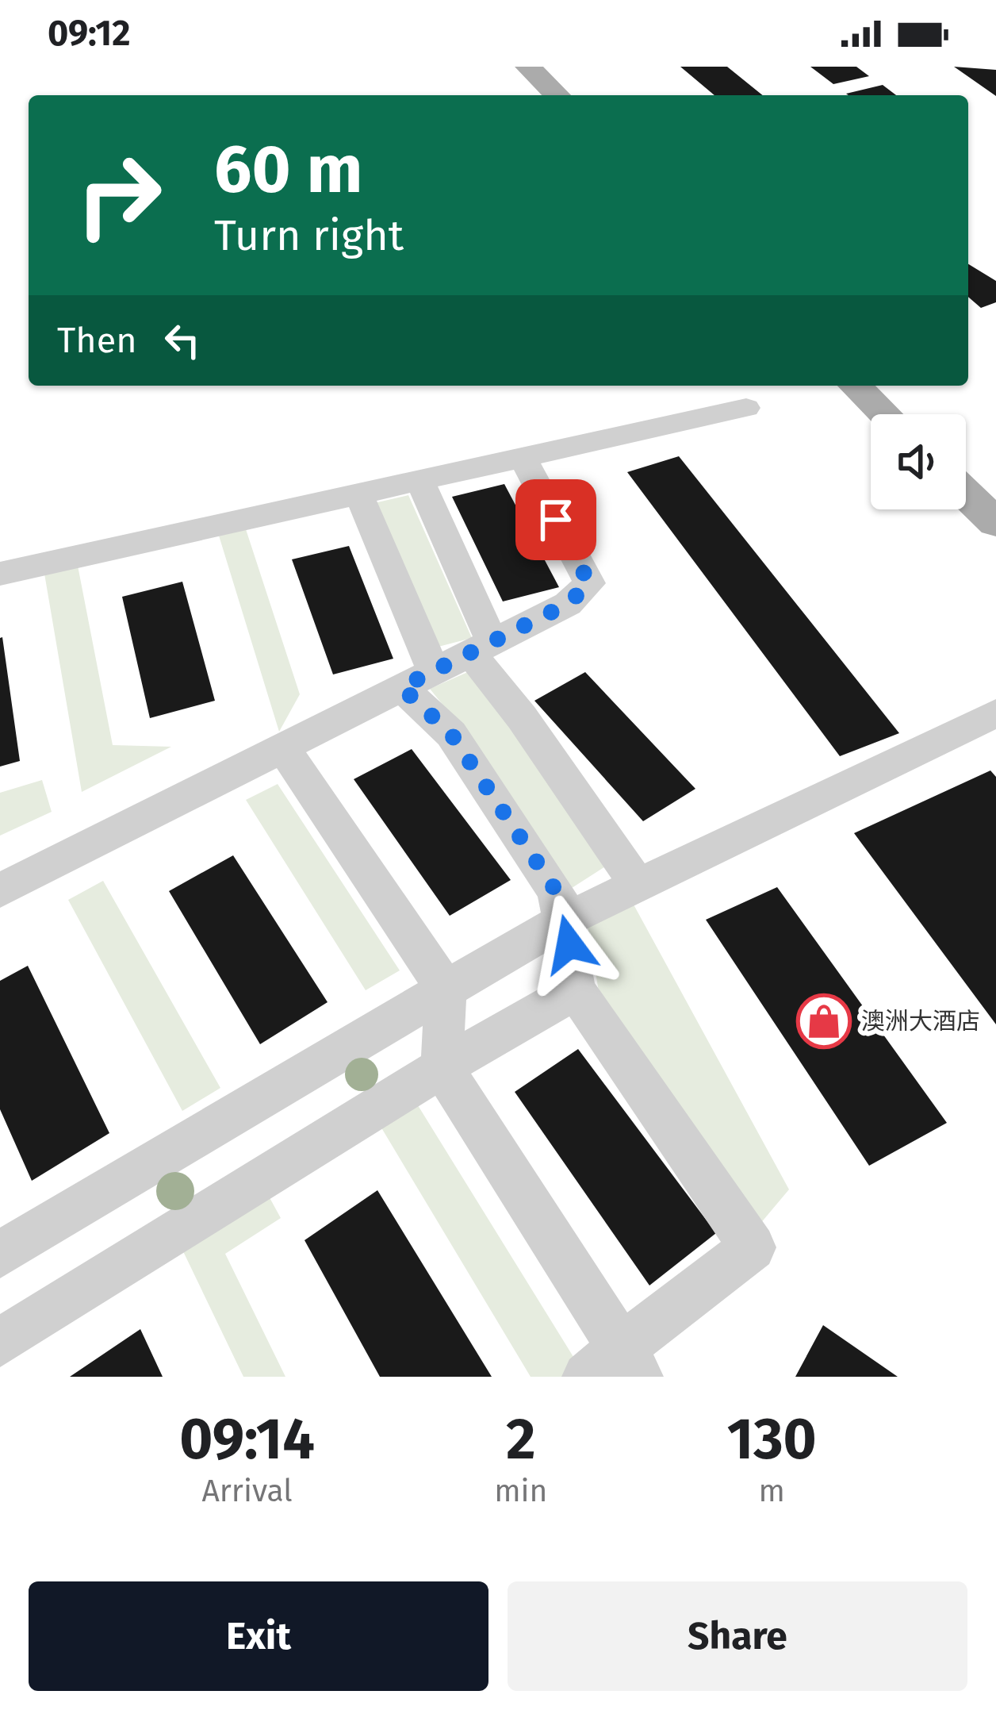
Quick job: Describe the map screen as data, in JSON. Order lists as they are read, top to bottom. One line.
{"places":{"shop":["澳洲大酒店"]},"page":{"status":"09:12","turn":["60 m","Turn right"],"then":"Then","eta":["09:14","Arrival","2","min","130","m"],"buttons":["Exit","Share"]}}
